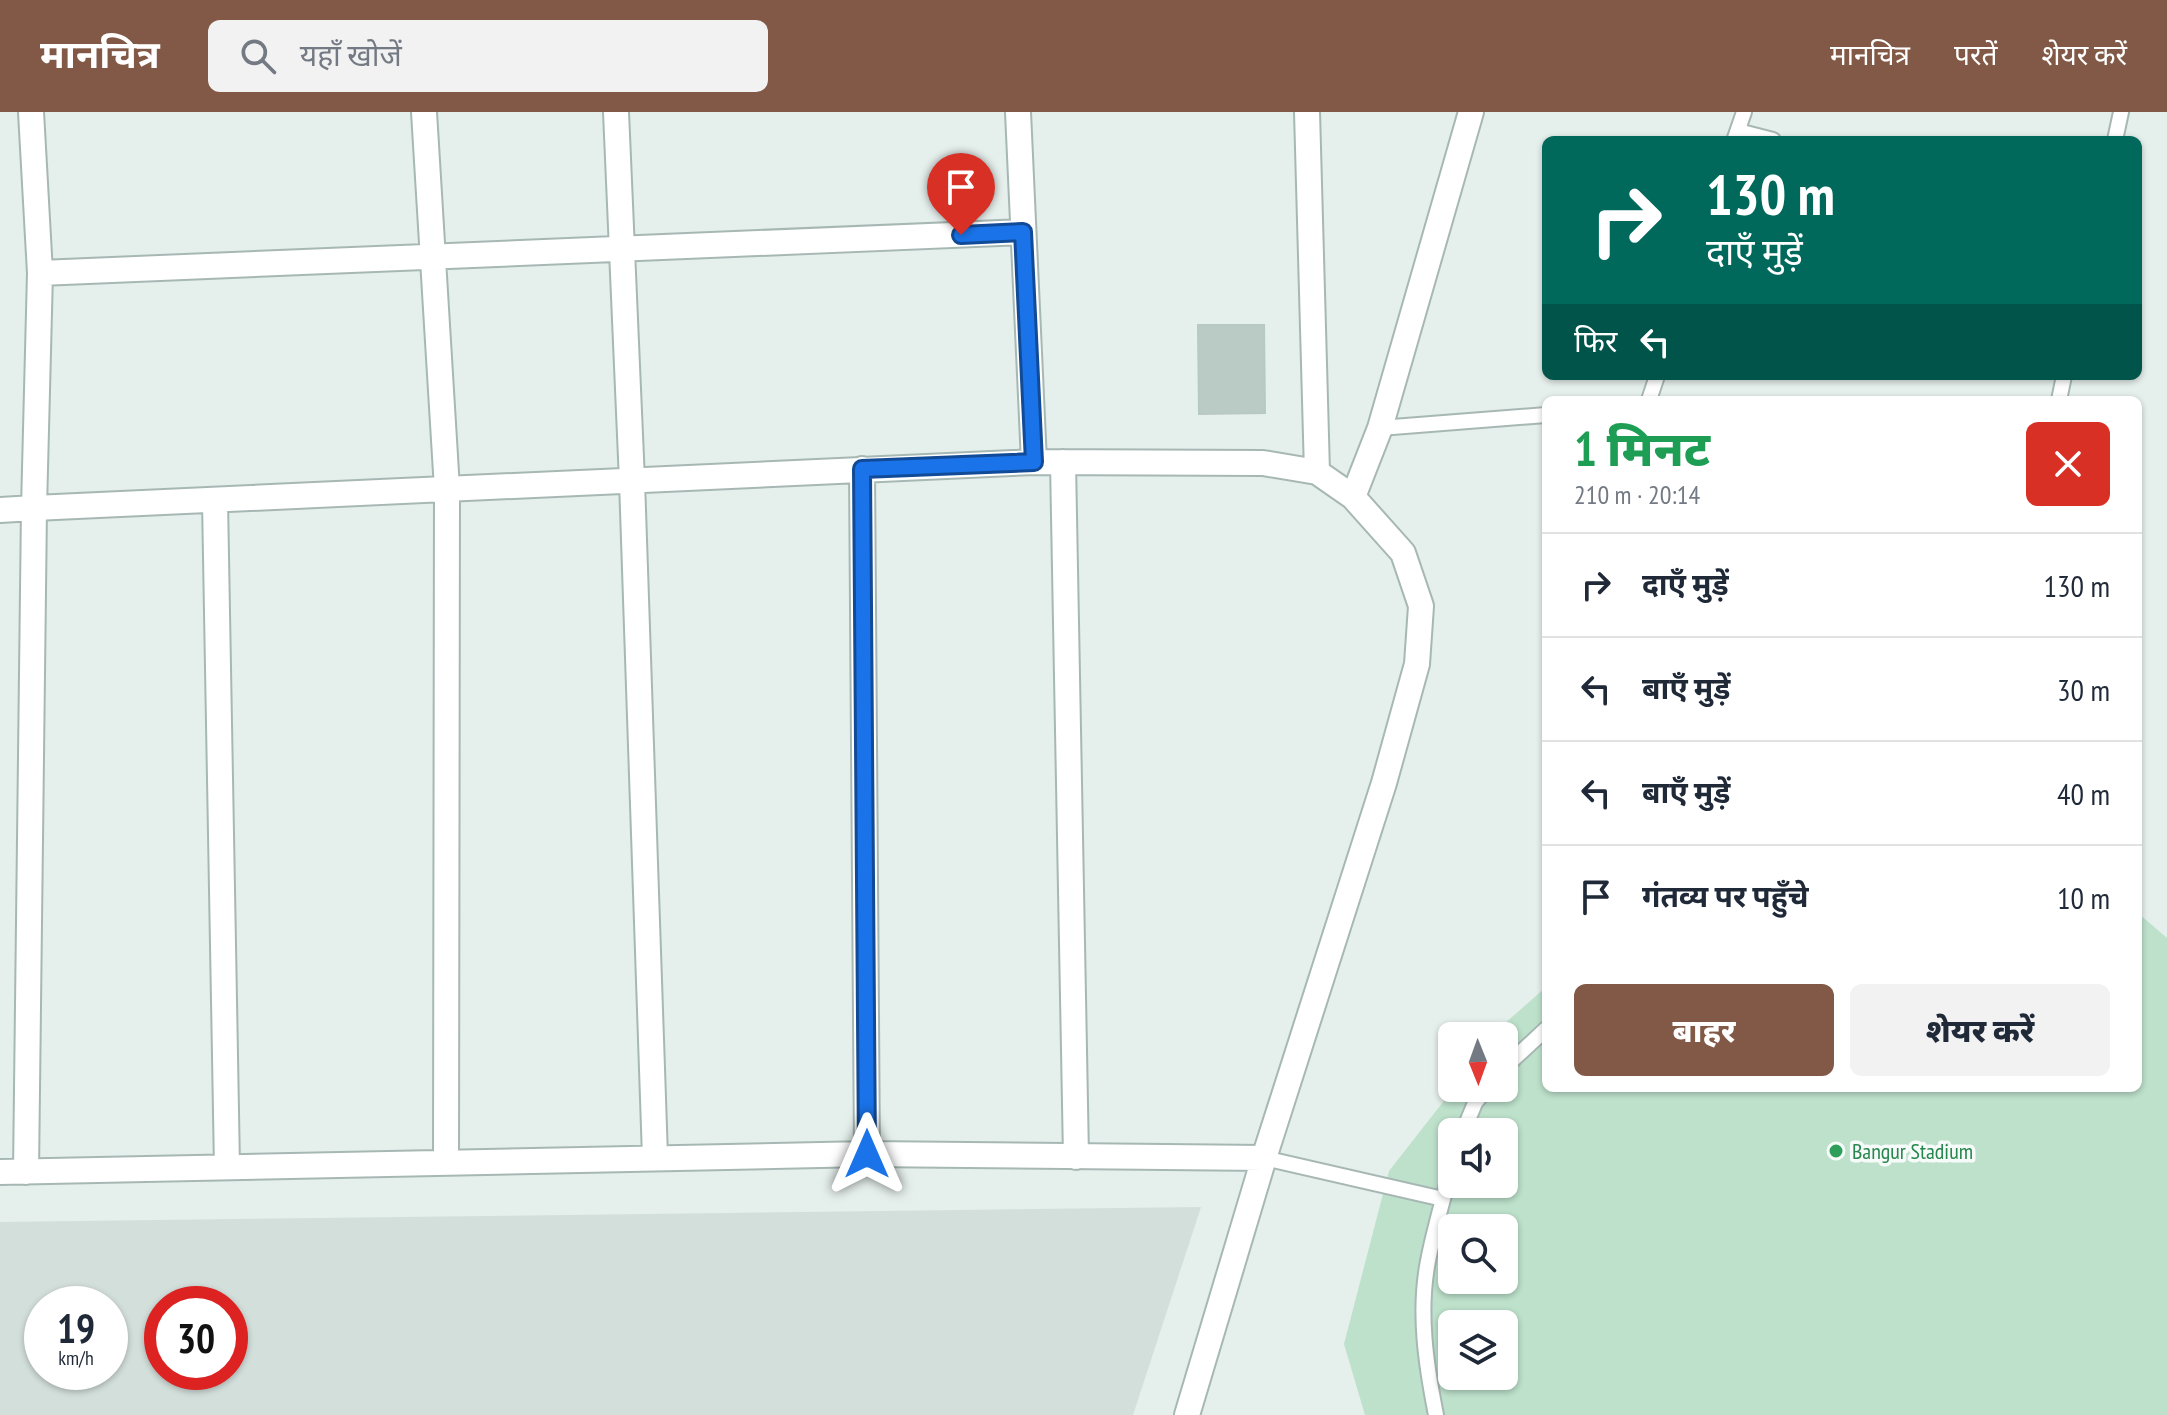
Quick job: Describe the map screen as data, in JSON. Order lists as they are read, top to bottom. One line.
{"places":["Bangur Stadium"],"north":"bottom","page":{"header":"मानचित्र","search":"यहाँ खोजें","nav":["मानचित्र","परतें","शेयर करें"],"turn":["130 m","दाएँ मुड़ें"],"then":"फिर","heading":["1 मिनट","210 m · 20:14"],"list":[{"name":"दाएँ मुड़ें","value":"130 m"},{"name":"बाएँ मुड़ें","value":"30 m"},{"name":"बाएँ मुड़ें","value":"40 m"},{"name":"गंतव्य पर पहुँचे","value":"10 m"}],"buttons":["बाहर","शेयर करें"],"speed":"19 km/h","limit":"30"}}
